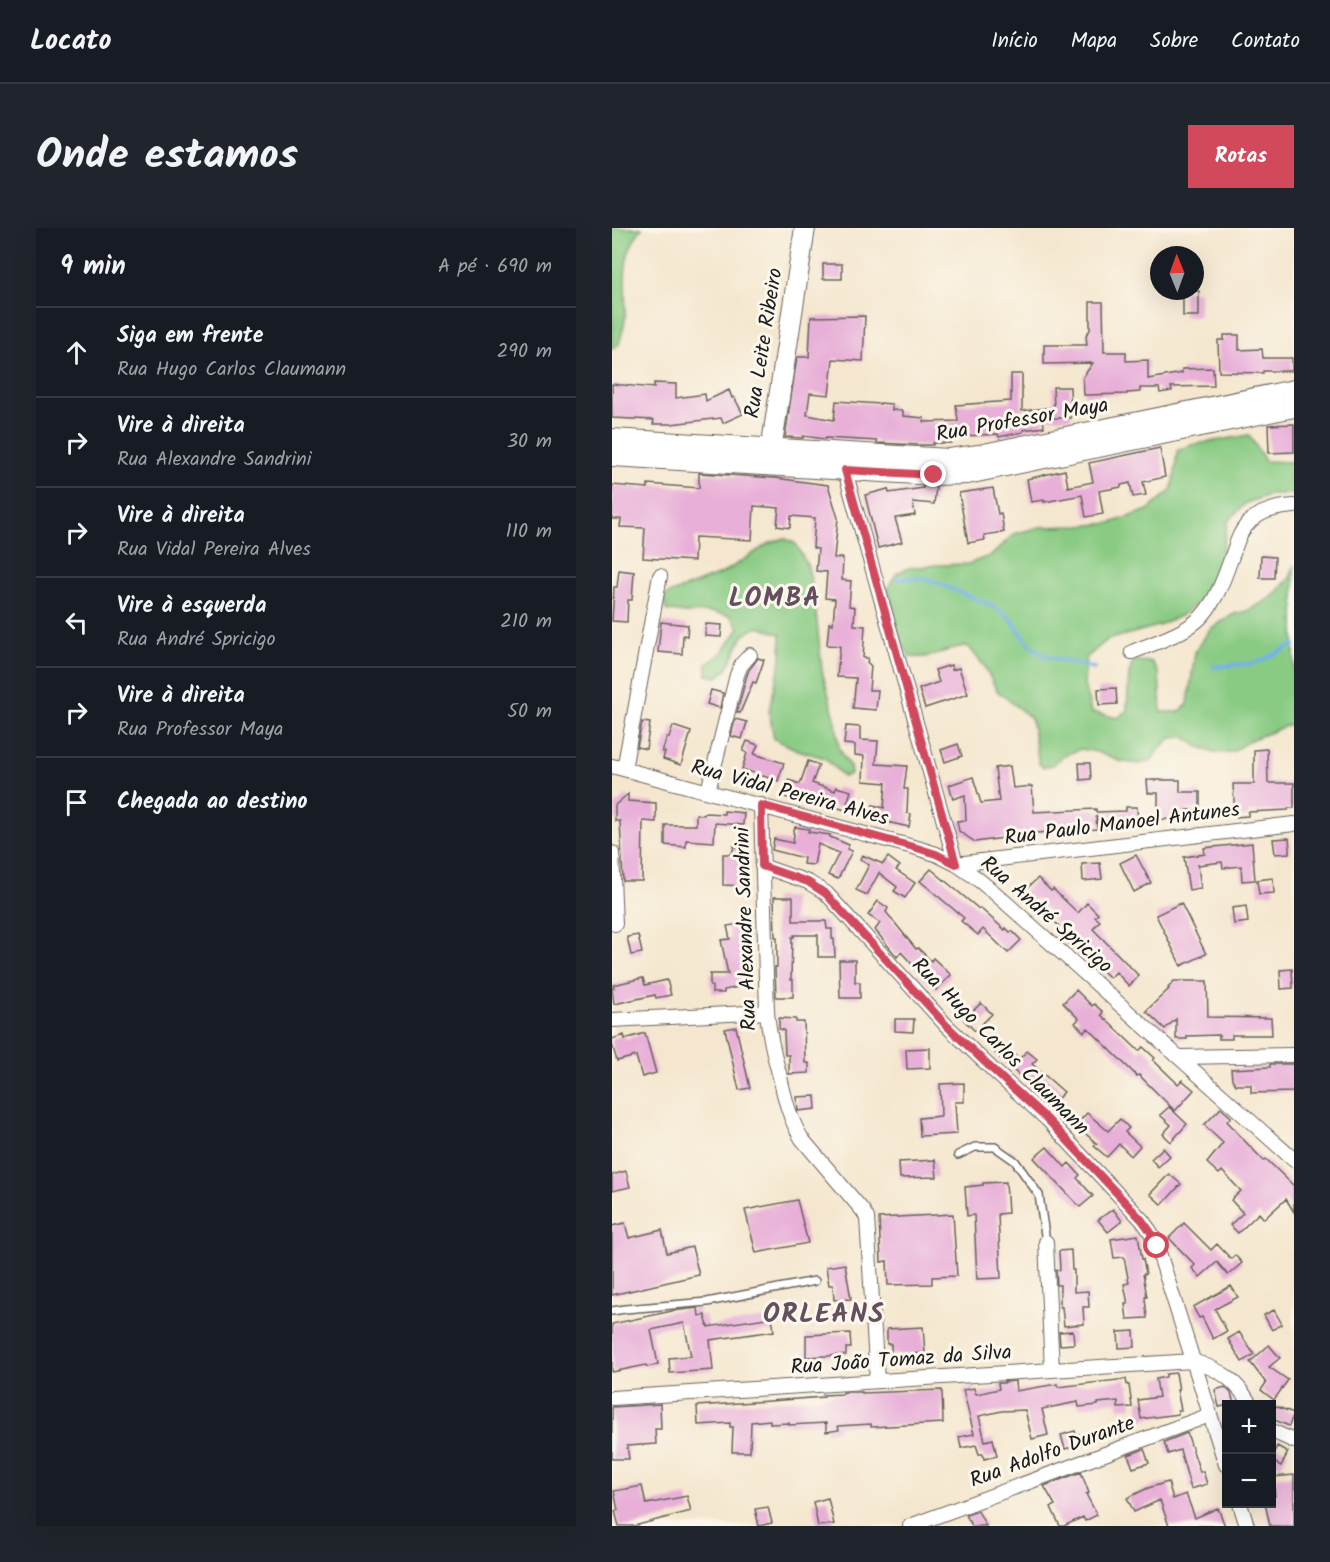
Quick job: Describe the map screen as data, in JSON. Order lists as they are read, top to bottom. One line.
{"streets":{"main road":["Rua Leite Ribeiro","Rua Professor Maya"],"street":["Rua Vidal Pereira Alves","Rua Paulo Manoel Antunes","Rua André Spricigo","Rua Alexandre Sandrini","Rua Hugo Carlos Claumann","Rua João Tomaz da Silva","Rua Adolfo Durante"]},"crossings":[["Rua Leite Ribeiro","Rua Professor Maya"],["Rua Professor Maya","Rua André Spricigo"],["Rua Vidal Pereira Alves","Rua Paulo Manoel Antunes"],["Rua Vidal Pereira Alves","Rua André Spricigo"],["Rua Vidal Pereira Alves","Rua Alexandre Sandrini"],["Rua Paulo Manoel Antunes","Rua André Spricigo"],["Rua Alexandre Sandrini","Rua Hugo Carlos Claumann"],["Rua Alexandre Sandrini","Rua João Tomaz da Silva"],["Rua Hugo Carlos Claumann","Rua João Tomaz da Silva"],["Rua Hugo Carlos Claumann","Rua Adolfo Durante"]],"districts":["LOMBA","ORLEANS"],"north":"top","page":{"header":"Locato","nav":["Início","Mapa","Sobre","Contato"],"title":"Onde estamos","buttons":"Rotas","heading":["9 min","A pé · 690 m"],"list":[["Siga em frente","Rua Hugo Carlos Claumann","290 m"],["Vire à direita","Rua Alexandre Sandrini","30 m"],["Vire à direita","Rua Vidal Pereira Alves","110 m"],["Vire à esquerda","Rua André Spricigo","210 m"],["Vire à direita","Rua Professor Maya","50 m"],"Chegada ao destino"],"map_buttons":["+","−"]}}
